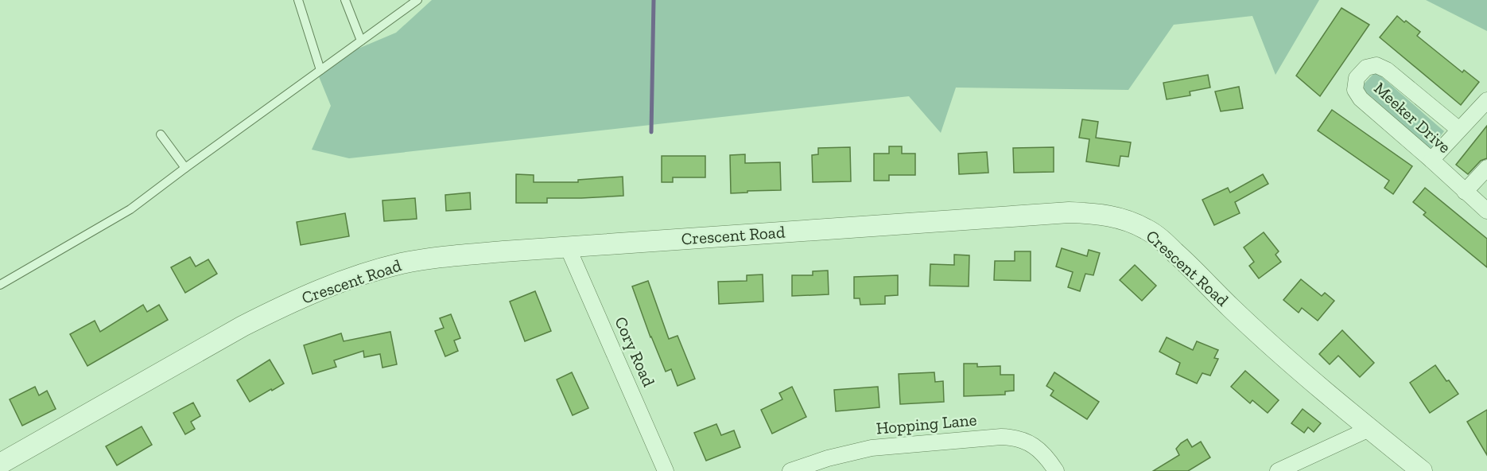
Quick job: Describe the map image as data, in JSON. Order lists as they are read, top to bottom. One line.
{"streets":{"street":["Meeker Drive","Crescent Road","Cory Road","Hopping Lane"]},"crossings":[["Crescent Road","Cory Road"]]}
